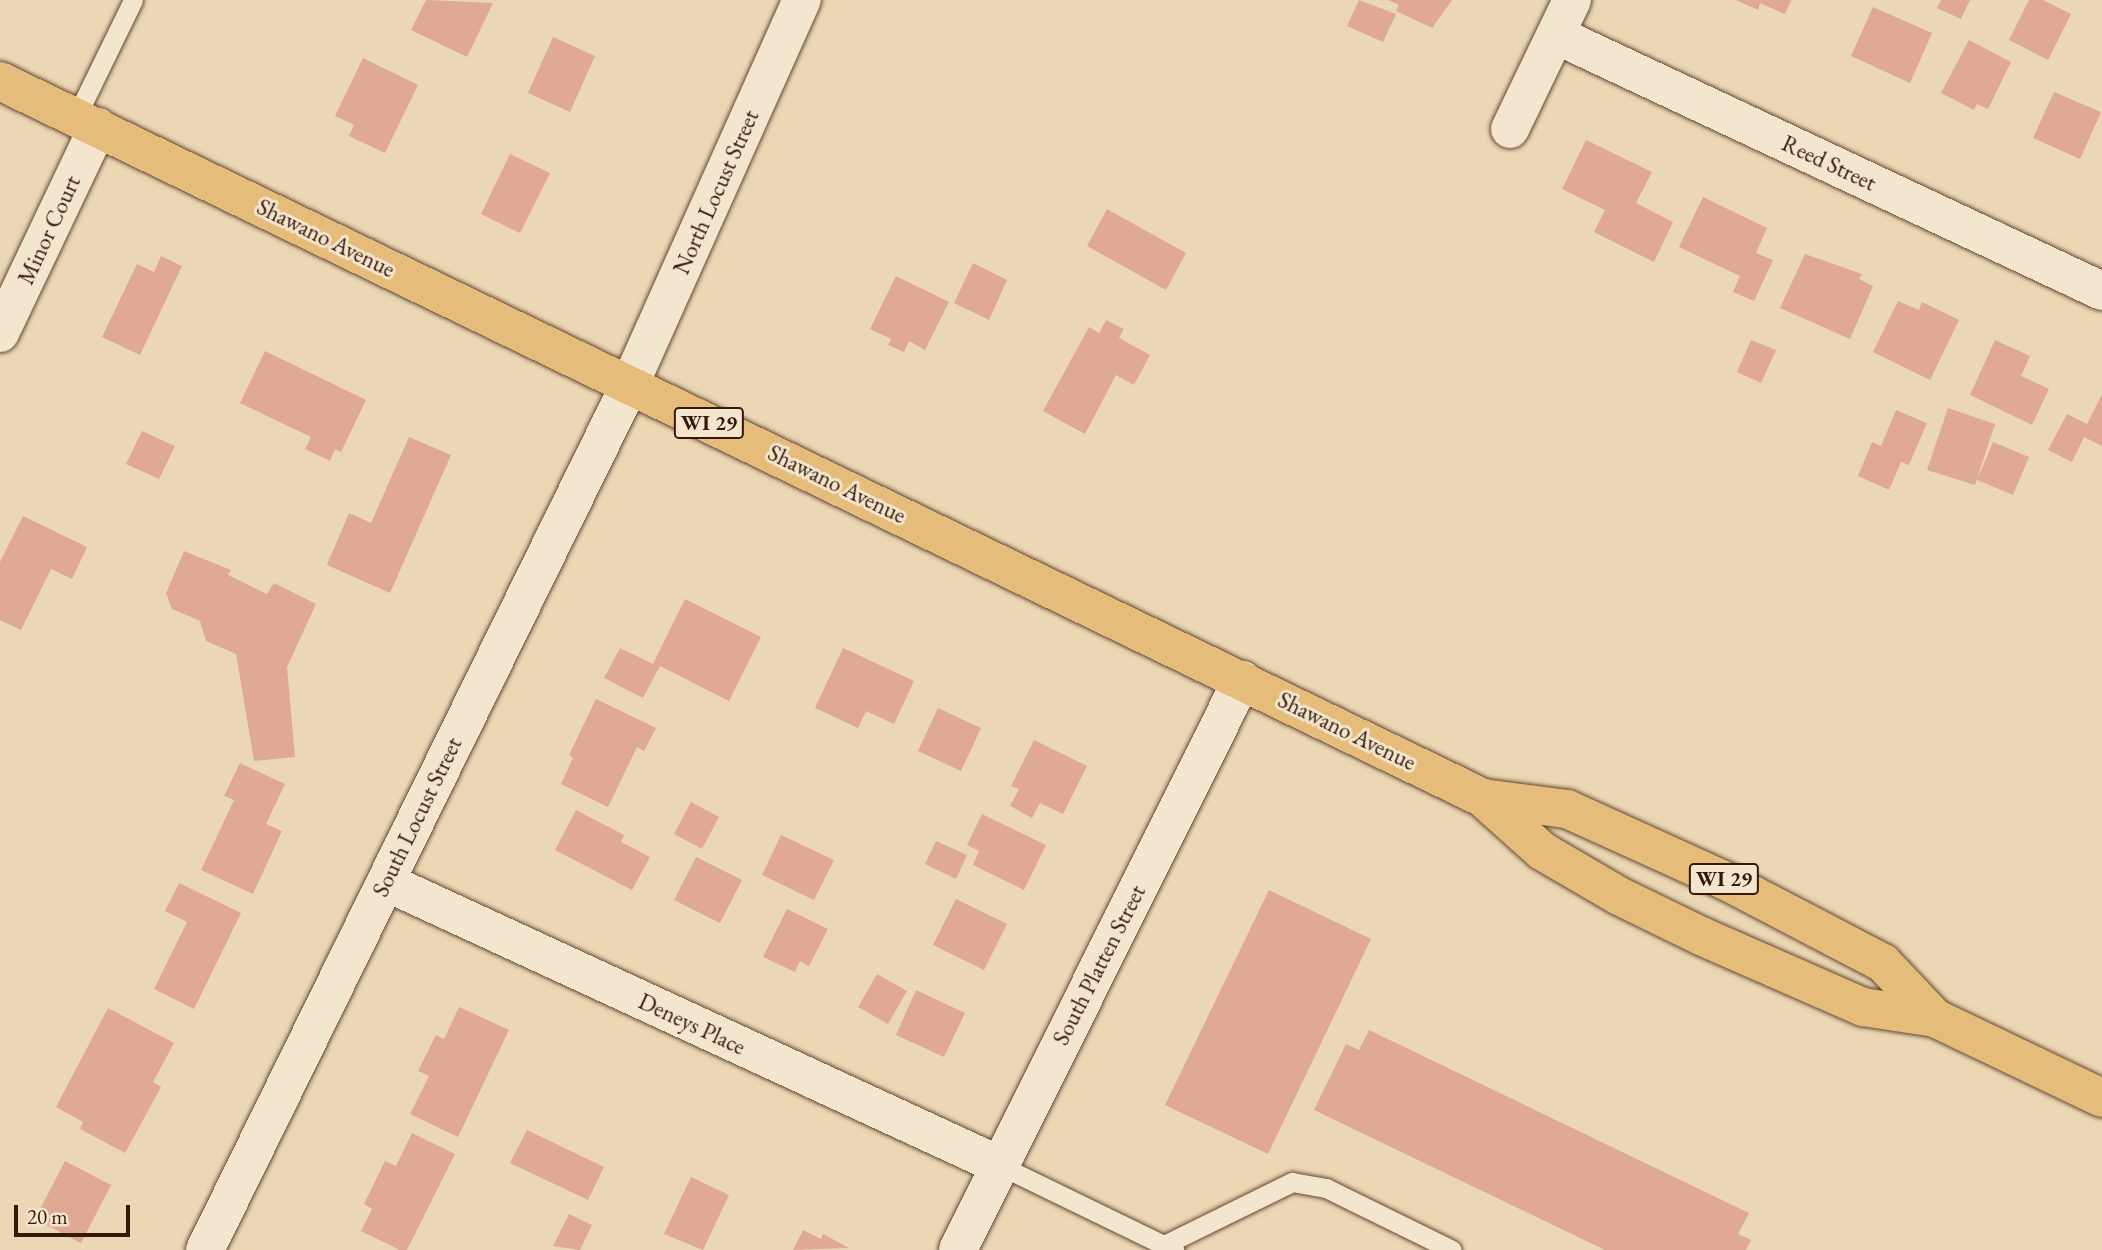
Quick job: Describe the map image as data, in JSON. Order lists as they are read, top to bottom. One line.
{"streets":{"main road":["Shawano Avenue","WI 29"],"street":["Reed Street","North Locust Street","Minor Court","South Locust Street","South Platten Street","Deneys Place"]},"crossings":[["North Locust Street","Shawano Avenue"],["North Locust Street","South Locust Street"],["Minor Court","Shawano Avenue"],["Shawano Avenue","South Locust Street"],["Shawano Avenue","South Platten Street"],["South Locust Street","Deneys Place"],["South Platten Street","Deneys Place"]],"scale_bar":"20 m"}
